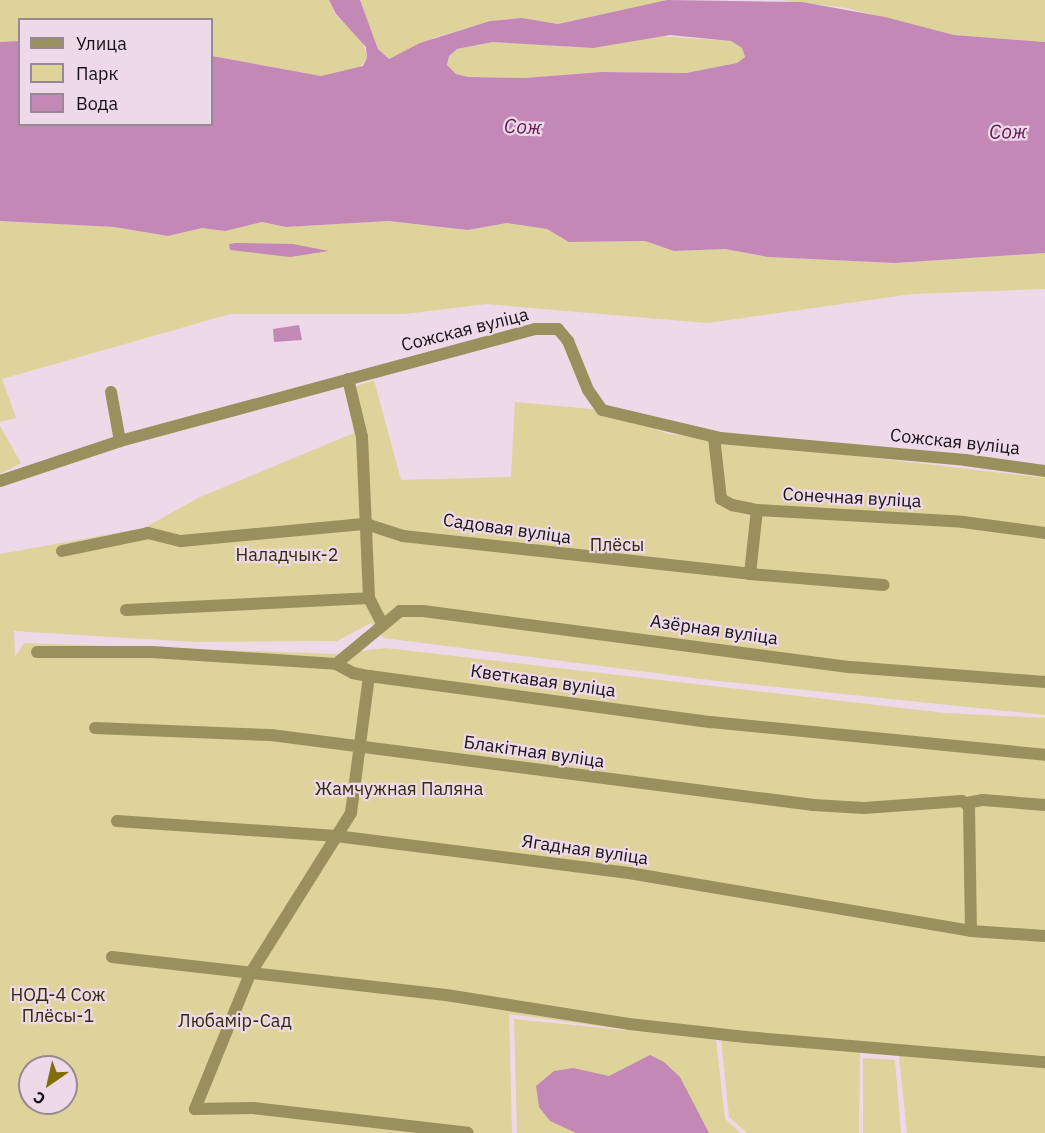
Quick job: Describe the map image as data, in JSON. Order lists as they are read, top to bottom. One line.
{"streets":{"street":["Сожская вуліца","Сонечная вуліца","Садовая вуліца","Азёрная вуліца","Кветкавая вуліца","Блакітная вуліца","Ягадная вуліца"]},"crossings":[["Сожская вуліца","Сонечная вуліца"],["Азёрная вуліца","Кветкавая вуліца"]],"water":["Сож"],"parks":["Плёсы","Наладчык-2","Жамчужная Паляна","НОД-4 Сож Плёсы-1","Любамір-Сад"],"legend":["Улица","Парк","Вода"],"north":"bottom left"}
